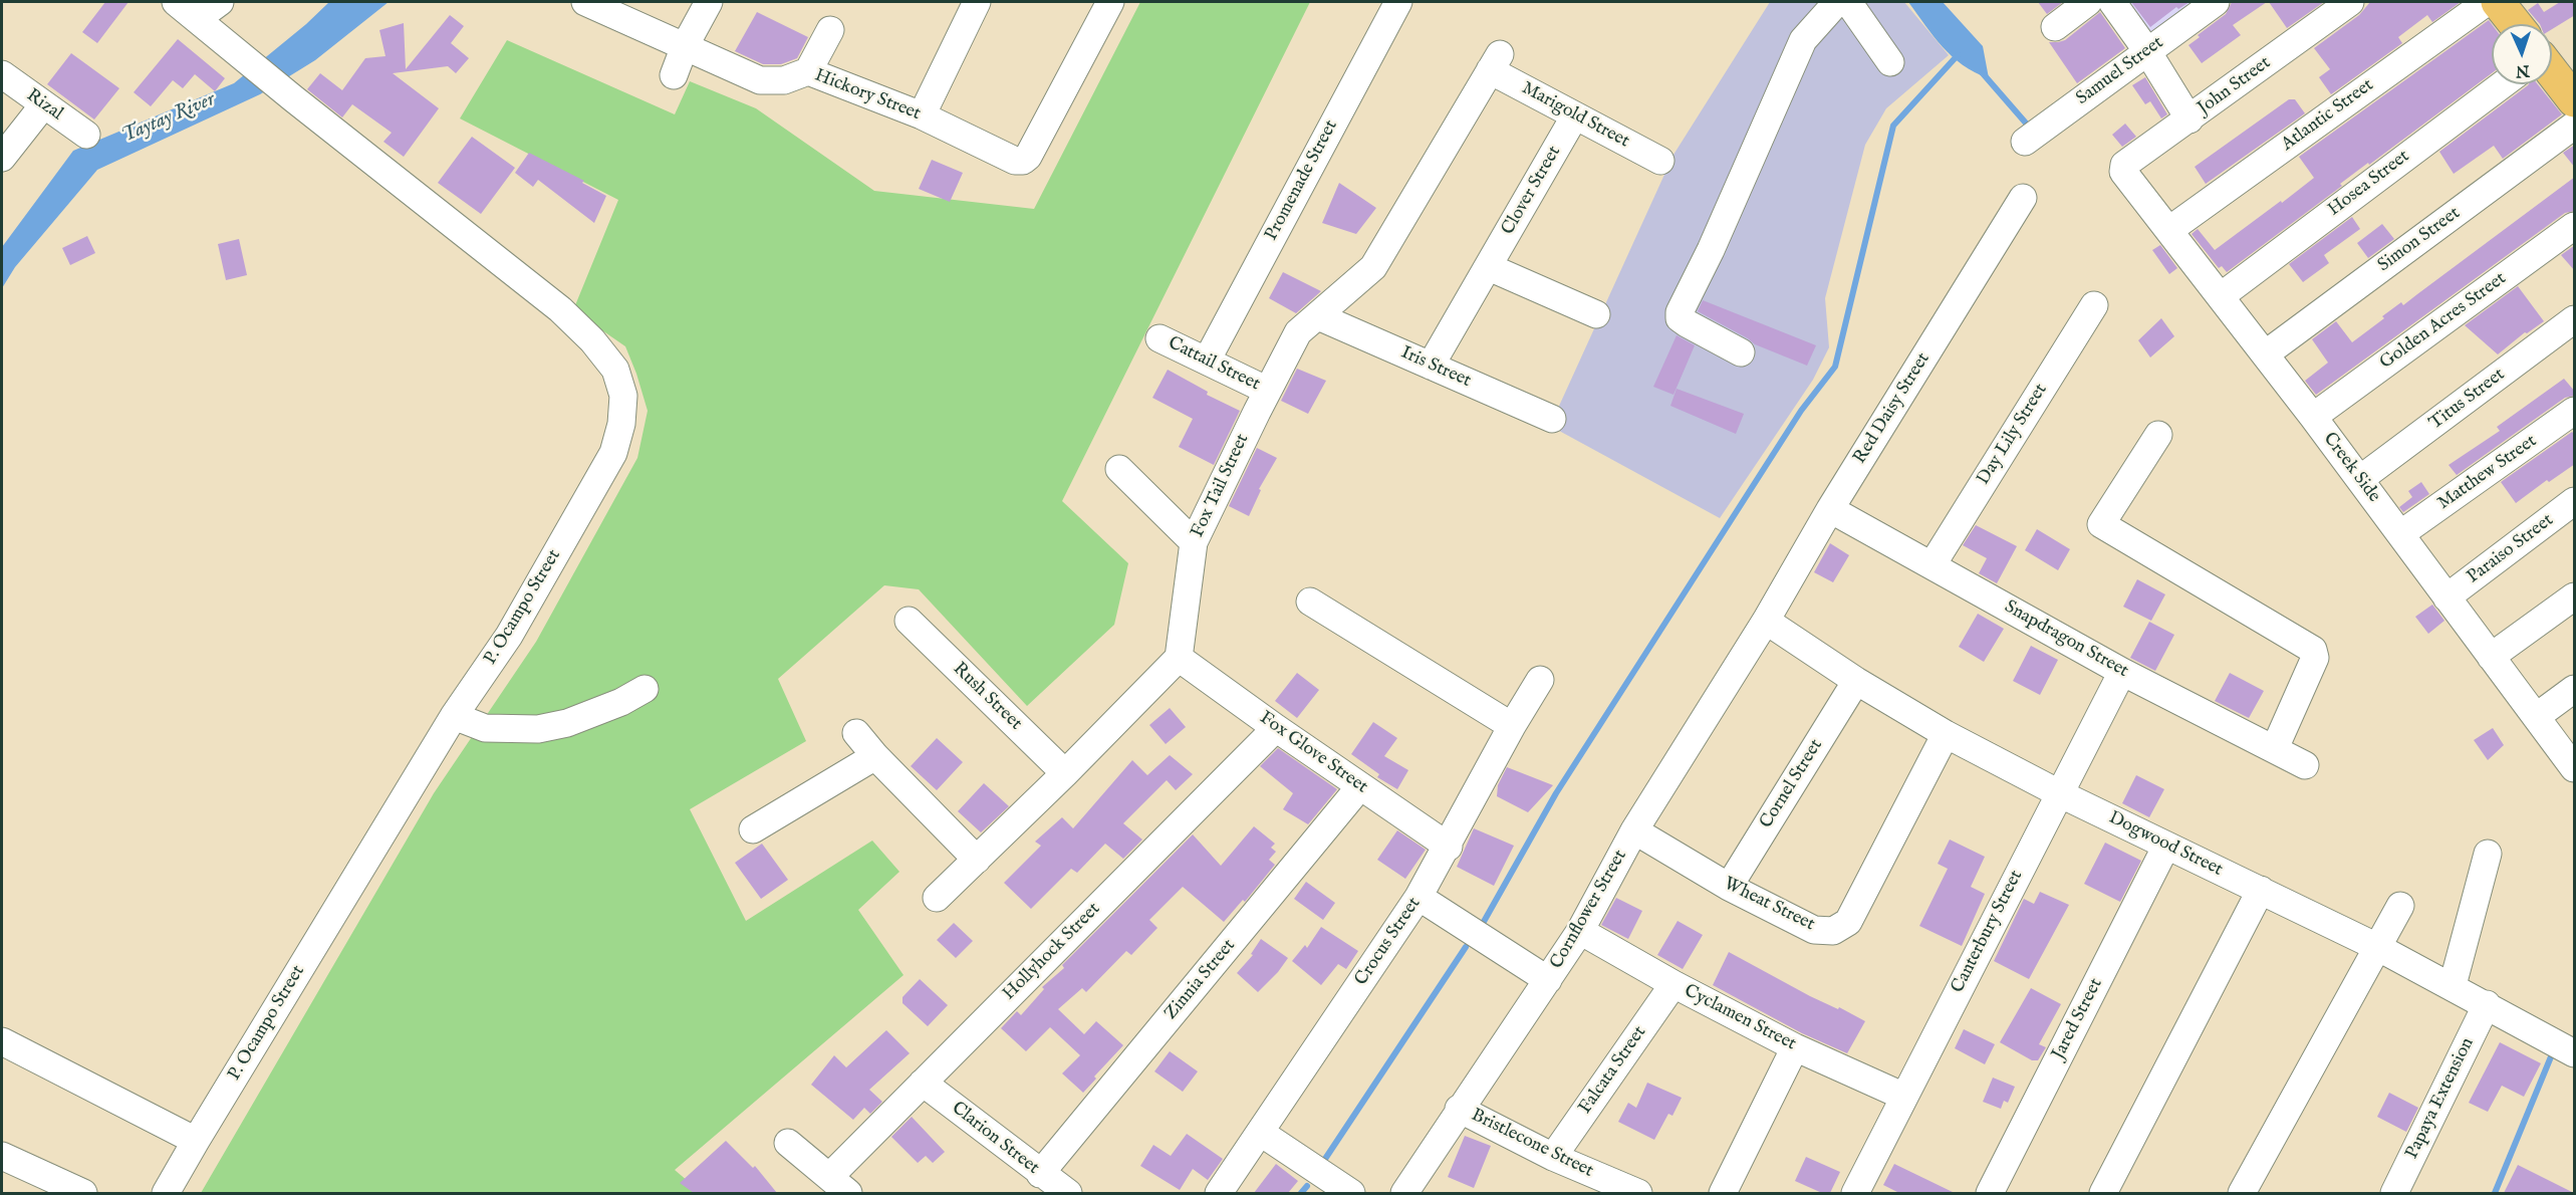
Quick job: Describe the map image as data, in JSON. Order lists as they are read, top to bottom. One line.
{"streets":{"street":["Samuel Street","John Street","Hickory Street","Rizal","Marigold Street","Atlantic Street","Promenade Street","Hosea Street","Clover Street","Simon Street","Golden Acres Street","Cattail Street","Iris Street","Titus Street","Red Daisy Street","Day Lily Street","Creek Side","Matthew Street","Fox Tail Street","Paraiso Street","P. Ocampo Street","Snapdragon Street","Rush Street","Fox Glove Street","Cornel Street","Dogwood Street","Wheat Street","Cornflower Street","Canterbury Street","Crocus Street","Hollyhock Street","Zinnia Street","Cyclamen Street","Jared Street","Falcata Street","Papaya Extension","Clarion Street","Bristlecone Street"]},"crossings":[["John Street","Creek Side"],["Marigold Street","Clover Street"],["Marigold Street","Fox Tail Street"],["Atlantic Street","Creek Side"],["Promenade Street","Cattail Street"],["Hosea Street","Creek Side"],["Clover Street","Iris Street"],["Simon Street","Creek Side"],["Golden Acres Street","Creek Side"],["Cattail Street","Fox Tail Street"],["Iris Street","Fox Tail Street"],["Titus Street","Creek Side"],["Red Daisy Street","Snapdragon Street"],["Red Daisy Street","Dogwood Street"],["Red Daisy Street","Cornflower Street"],["Day Lily Street","Snapdragon Street"],["Creek Side","Matthew Street"],["Creek Side","Paraiso Street"],["Fox Tail Street","Fox Glove Street"],["Snapdragon Street","Canterbury Street"],["Fox Glove Street","Crocus Street"],["Fox Glove Street","Hollyhock Street"],["Fox Glove Street","Zinnia Street"],["Cornel Street","Dogwood Street"],["Cornel Street","Wheat Street"],["Dogwood Street","Wheat Street"],["Dogwood Street","Cornflower Street"],["Dogwood Street","Canterbury Street"],["Dogwood Street","Jared Street"],["Dogwood Street","Papaya Extension"],["Wheat Street","Cornflower Street"],["Cornflower Street","Cyclamen Street"],["Cornflower Street","Bristlecone Street"],["Canterbury Street","Cyclamen Street"],["Hollyhock Street","Clarion Street"],["Zinnia Street","Clarion Street"],["Cyclamen Street","Falcata Street"],["Falcata Street","Bristlecone Street"]],"water":["Taytay River"],"north":"bottom"}
